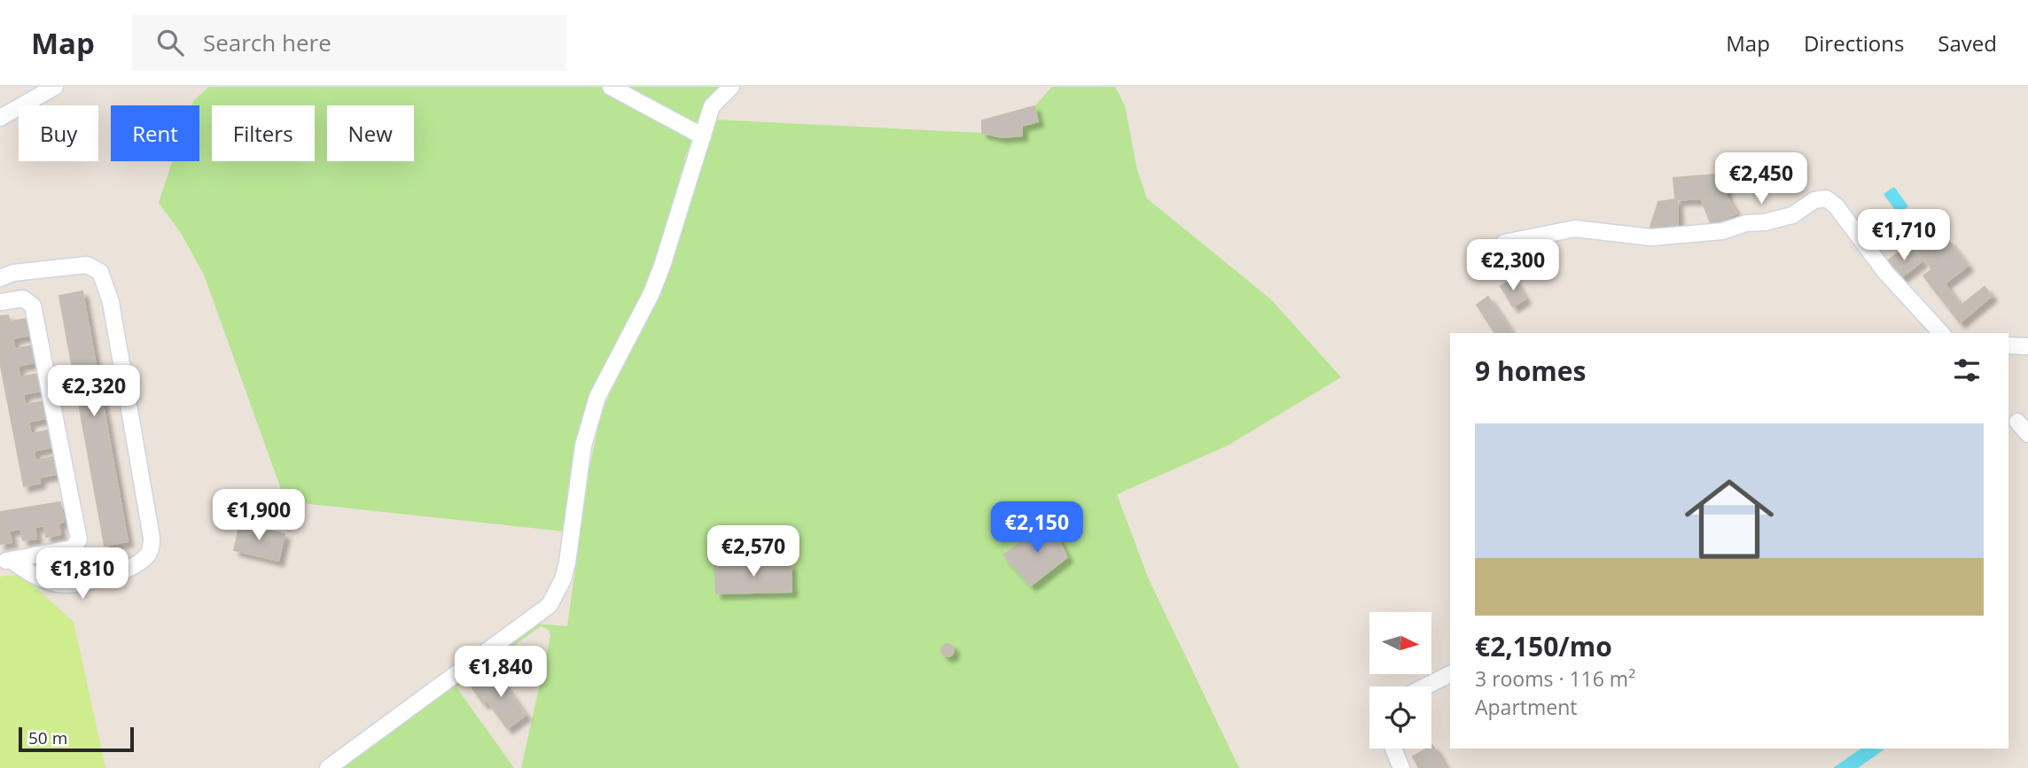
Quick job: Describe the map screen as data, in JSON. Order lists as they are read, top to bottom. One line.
{"scale_bar":"50 m","north":"right","page":{"header":"Map","search":"Search here","nav":["Map","Directions","Saved"],"chip":["Buy","Rent","Filters","New"],"price":["€2,450","€1,710","€2,300","€2,320","€1,900","€2,150","€2,570","€1,810","€1,840"],"heading":"9 homes","list":[{"name":"€2,150/mo","note":"3 rooms · 116 m² · Apartment"}],"scale":"50 m"}}
